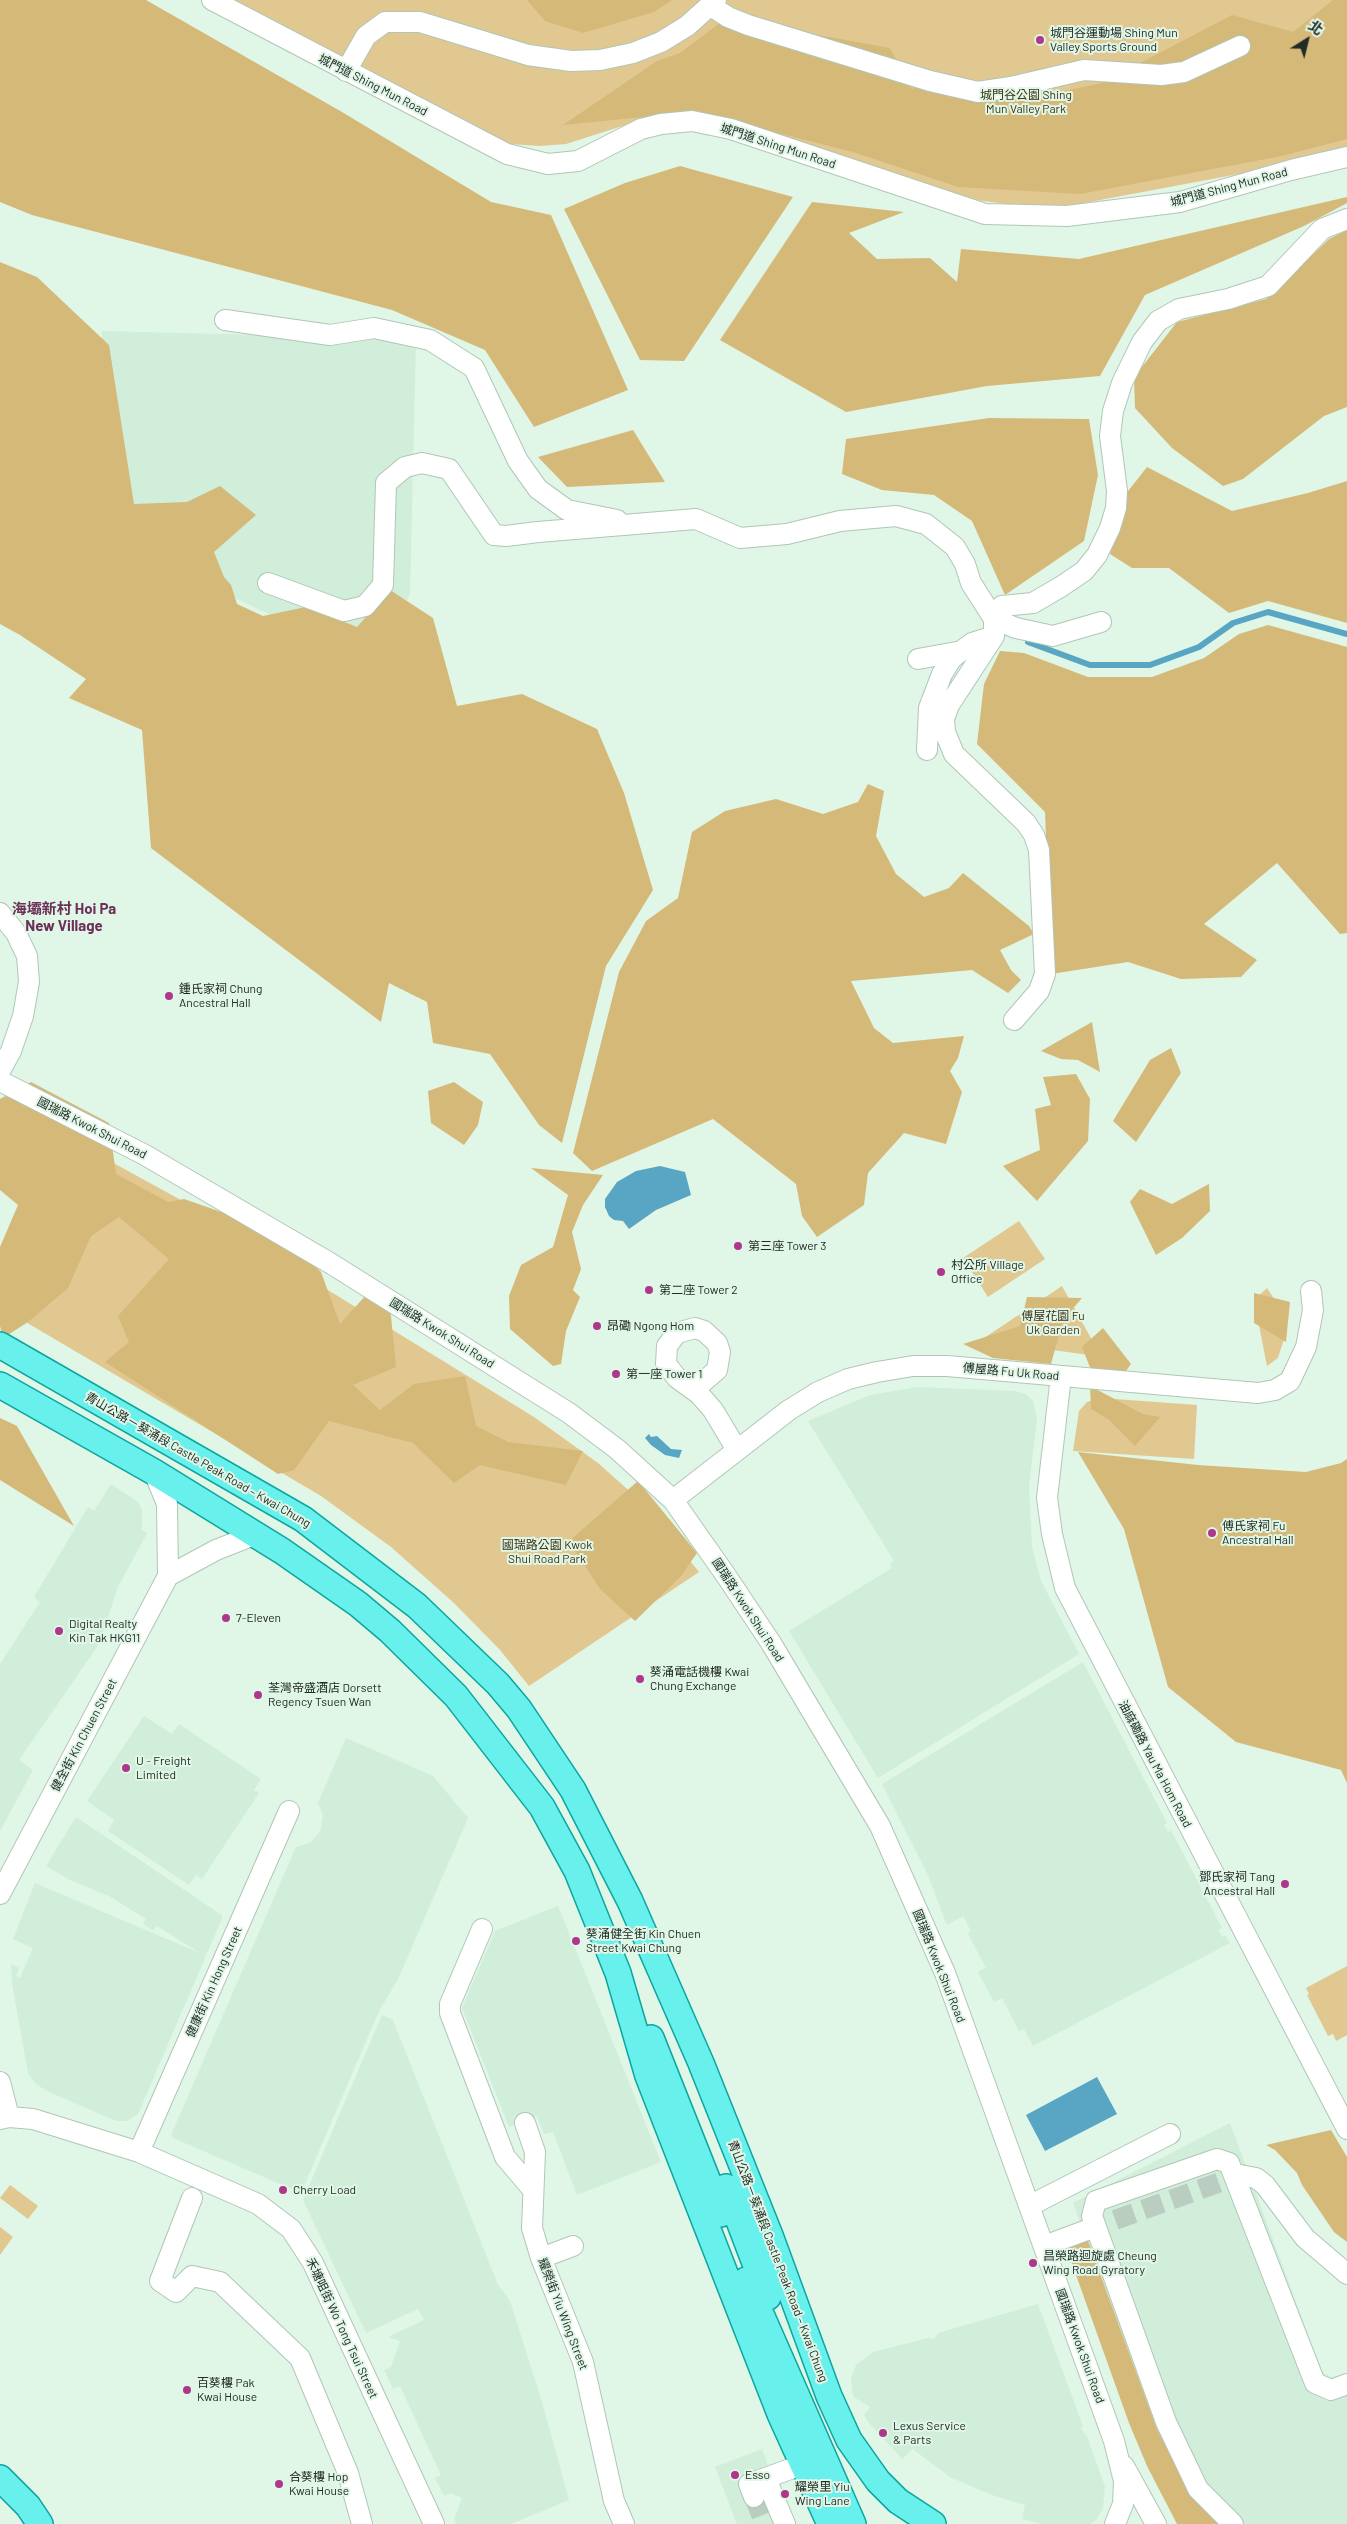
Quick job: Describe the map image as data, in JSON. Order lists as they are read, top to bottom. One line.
{"streets":{"main road":["青山公路－葵涌段 Castle Peak Road – Kwai Chung"],"street":["城門道 Shing Mun Road","國瑞路 Kwok Shui Road","傅屋路 Fu Uk Road","健全街 Kin Chuen Street","油麻磡路 Yau Ma Hom Road","健康街 Kin Hong Street","耀榮街 Yiu Wing Street","禾塘咀街 Wo Tong Tsui Street"]},"crossings":[["國瑞路 Kwok Shui Road","傅屋路 Fu Uk Road"],["傅屋路 Fu Uk Road","油麻磡路 Yau Ma Hom Road"],["青山公路－葵涌段 Castle Peak Road – Kwai Chung","健全街 Kin Chuen Street"],["健康街 Kin Hong Street","禾塘咀街 Wo Tong Tsui Street"]],"districts":["海壩新村 Hoi Pa New Village"],"parks":["城門谷公園 Shing Mun Valley Park","傅屋花園 Fu Uk Garden","國瑞路公園 Kwok Shui Road Park"],"places":["城門谷運動場 Shing Mun Valley Sports Ground","鍾氏家祠 Chung Ancestral Hall","第三座 Tower 3","村公所 Village Office","第二座 Tower 2","昂磡 Ngong Hom","第一座 Tower 1","傅氏家祠 Fu Ancestral Hall","7-Eleven","Digital Realty Kin Tak HKG11","葵涌電話機樓 Kwai Chung Exchange","荃灣帝盛酒店 Dorsett Regency Tsuen Wan","U - Freight Limited","鄧氏家祠 Tang Ancestral Hall","葵涌健全街 Kin Chuen Street Kwai Chung","Cherry Load","昌榮路迴旋處 Cheung Wing Road Gyratory","百葵樓 Pak Kwai House","Lexus Service & Parts","Esso","合葵樓 Hop Kwai House","耀榮里 Yiu Wing Lane"],"north":"top right"}
